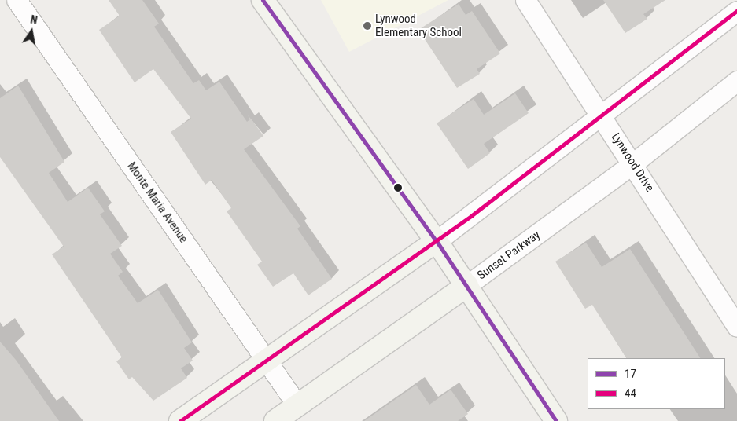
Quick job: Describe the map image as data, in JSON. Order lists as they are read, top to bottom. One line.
{"streets":{"main road":["Sunset Parkway"],"street":["Lynwood Drive","Monte Maria Avenue"]},"crossings":[["Lynwood Drive","Sunset Parkway"],["Monte Maria Avenue","Sunset Parkway"]],"places":["Lynwood Elementary School"],"lines":["transit line 17","transit line 44"],"legend":["17","44"],"north":"top"}
